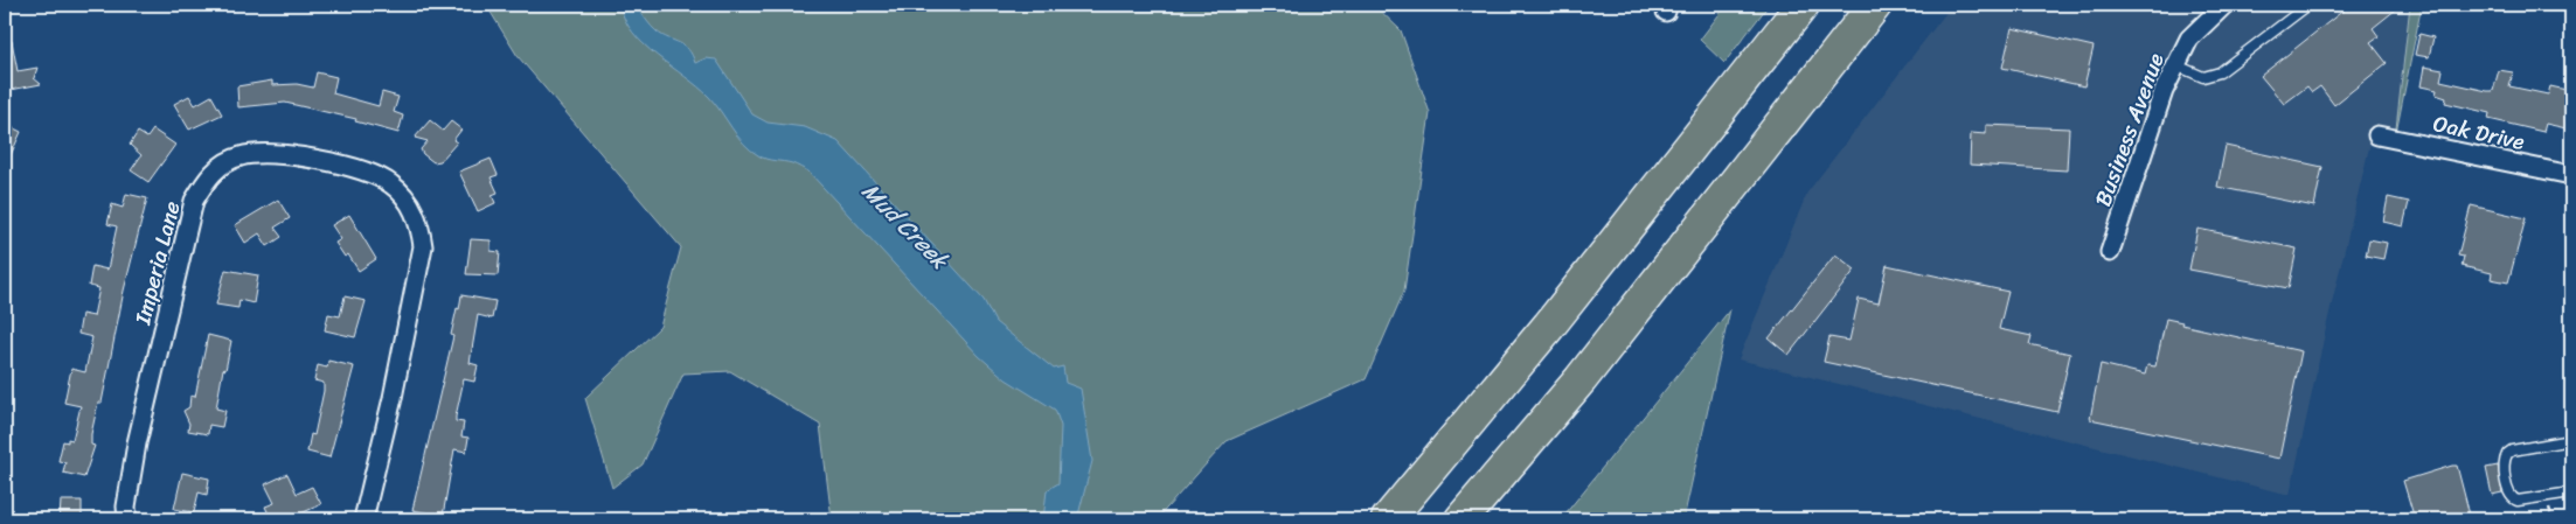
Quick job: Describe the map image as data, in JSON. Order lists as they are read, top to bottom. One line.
{"streets":{"street":["Business Avenue","Oak Drive","Imperia Lane"]},"water":["Mud Creek"]}
